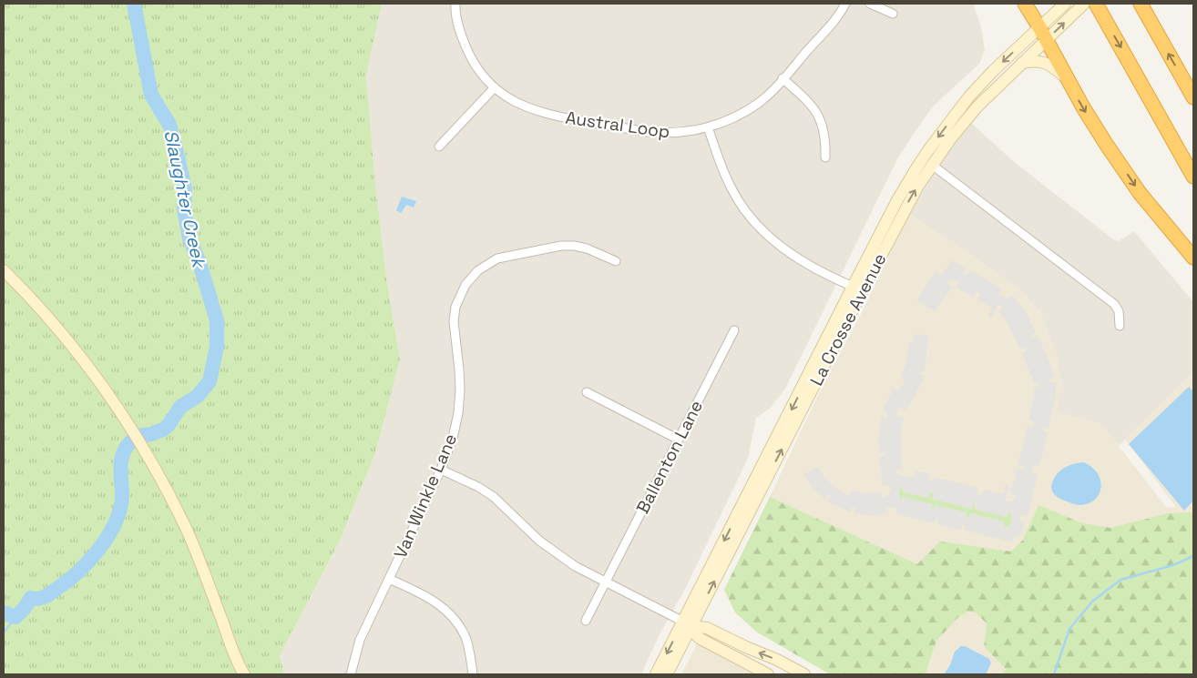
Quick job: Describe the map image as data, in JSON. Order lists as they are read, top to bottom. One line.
{"streets":{"street":["Austral Loop","La Crosse Avenue","Ballenton Lane","Van Winkle Lane"]},"water":["Slaughter Creek"]}
